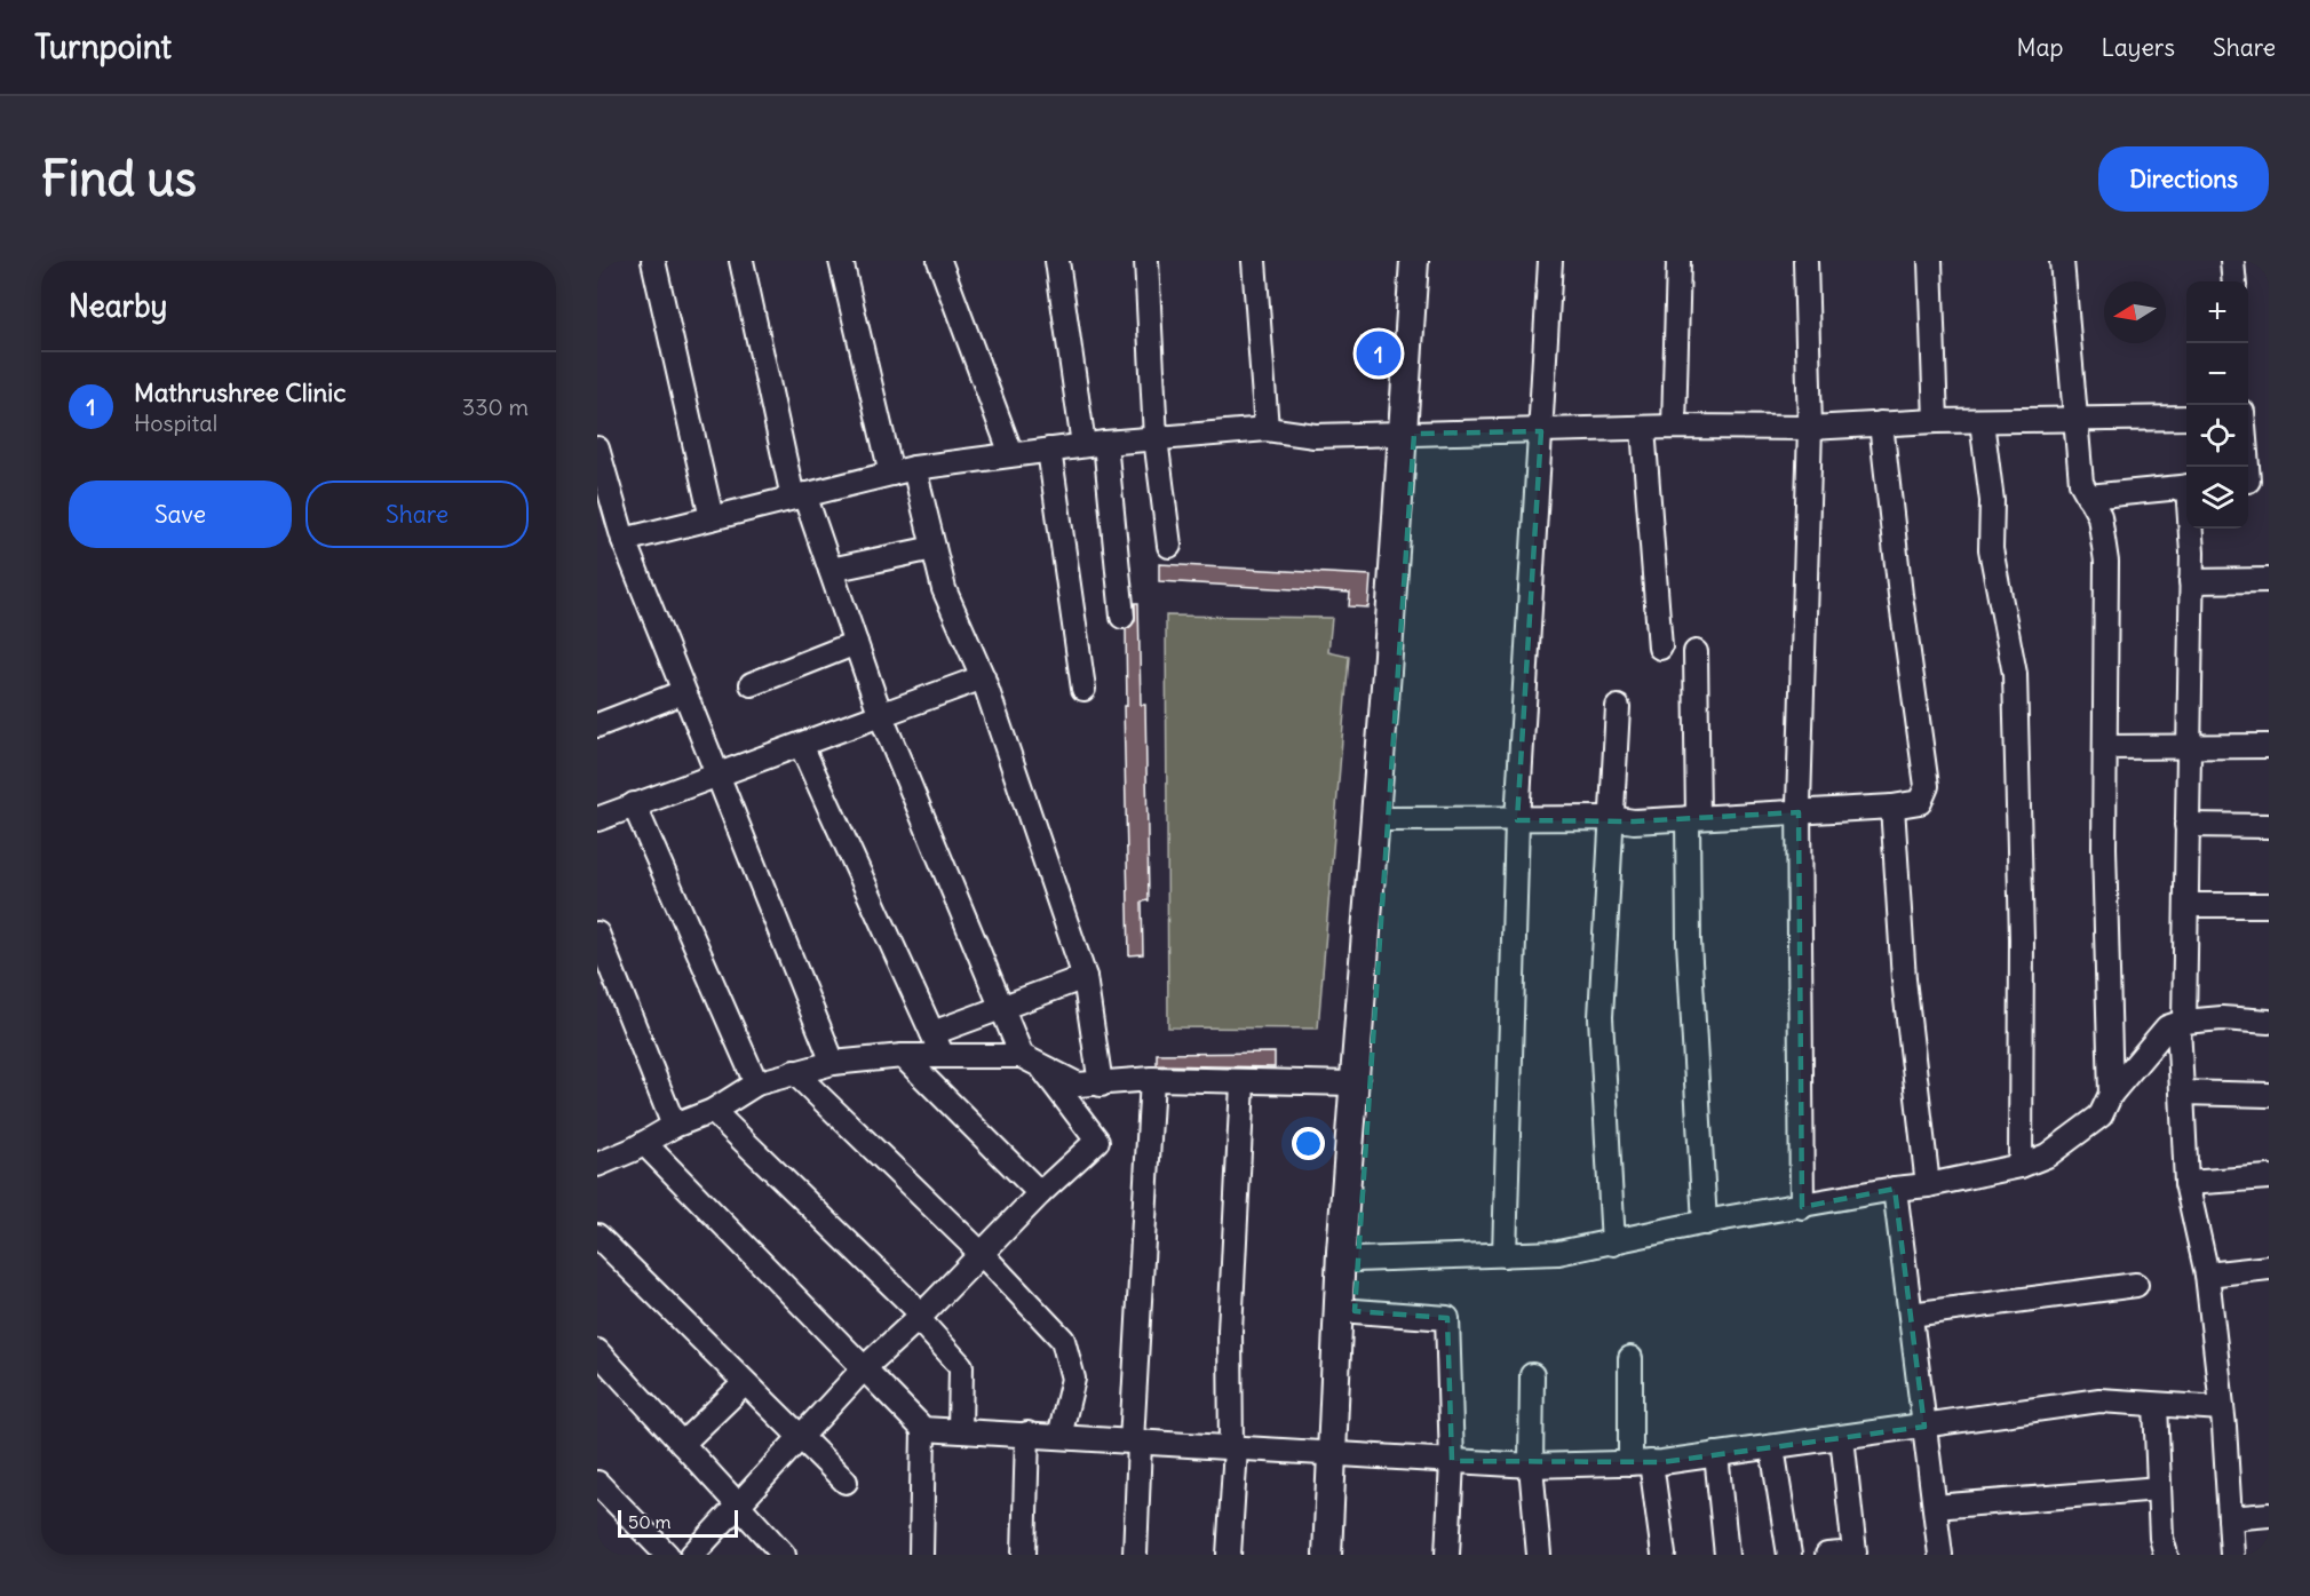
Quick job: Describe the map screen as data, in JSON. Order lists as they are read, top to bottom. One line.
{"scale_bar":"50 m","north":"left","page":{"header":"Turnpoint","nav":["Map","Layers","Share"],"buttons":["Directions",["Save","Share"]],"title":"Find us","heading":"Nearby","map_buttons":["+","−"],"pins":"1","list":[{"mark":"1","name":"Mathrushree Clinic","note":"Hospital","value":"330 m"}],"scale":"50 m"}}
